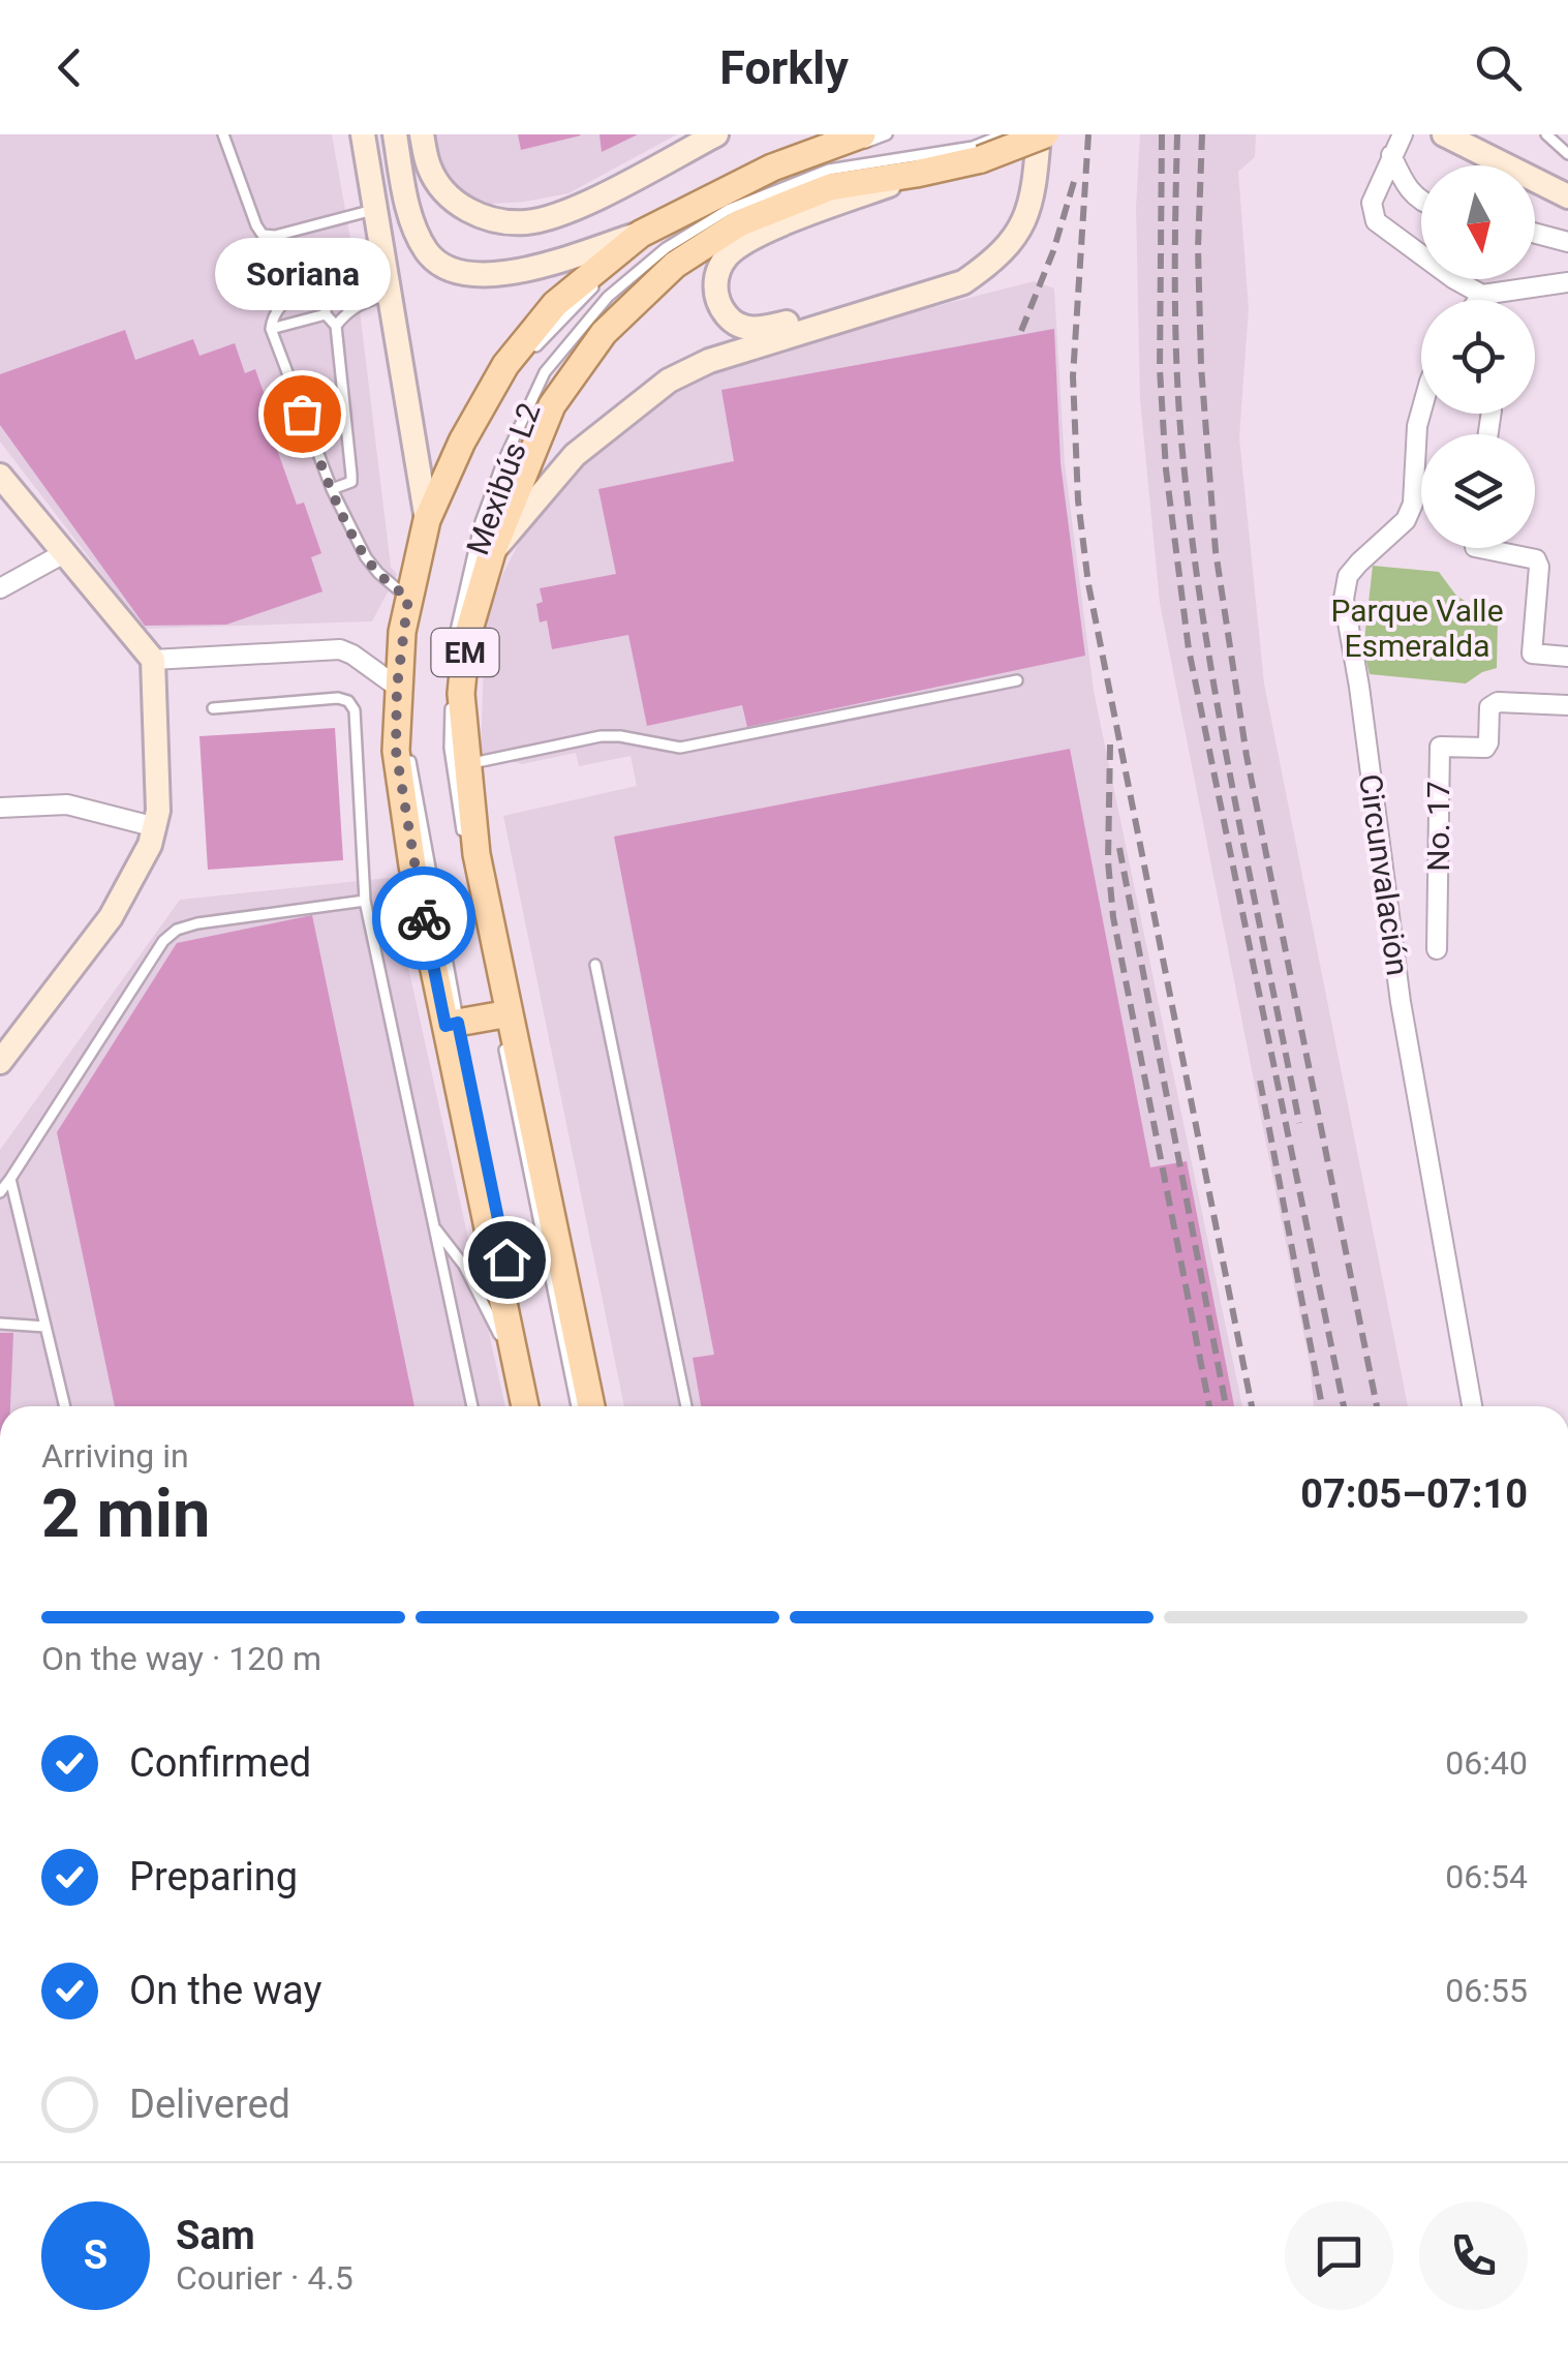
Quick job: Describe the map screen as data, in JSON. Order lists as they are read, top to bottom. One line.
{"streets":{"main road":["EM"],"street":["No. 17","Circunvalación"],"lane":["Mexibús L2"]},"crossings":[["Mexibús L2","EM"]],"parks":["Parque Valle Esmeralda"],"places":["Soriana"],"north":"bottom","page":{"header":"Forkly","bubble":"Soriana","heading":["2 min","Arriving in","07:05–07:10"],"panel":["Sam","Courier · 4.5"],"bar":"On the way · 120 m","list":[["Confirmed","06:40"],["Preparing","06:54"],["On the way","06:55"],"Delivered"],"round":"S"}}
